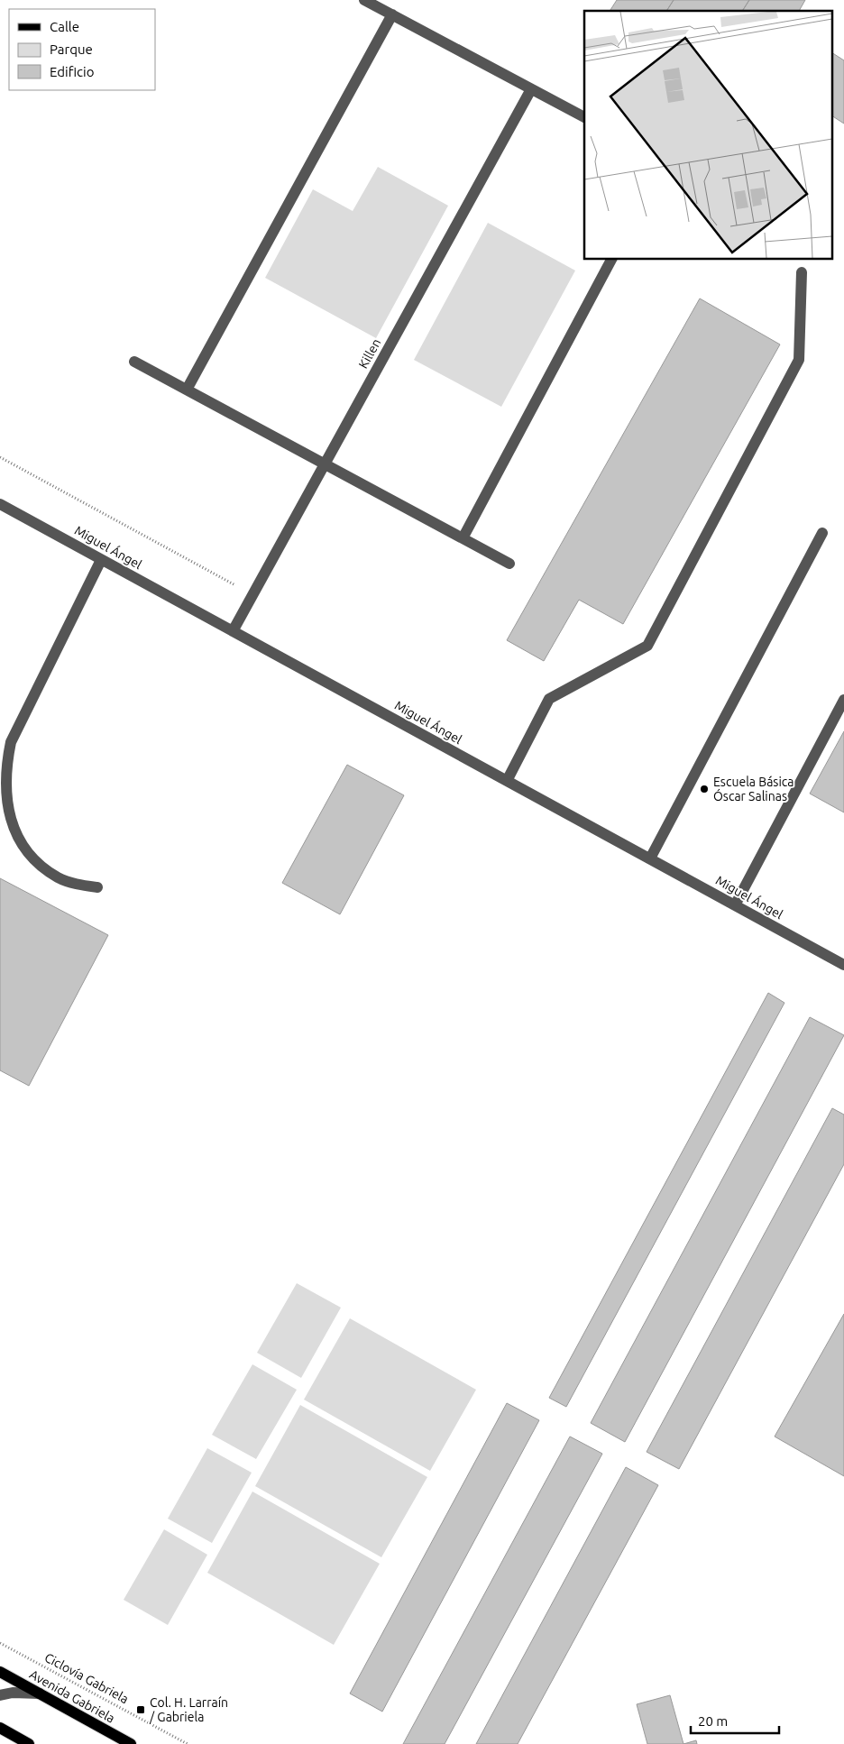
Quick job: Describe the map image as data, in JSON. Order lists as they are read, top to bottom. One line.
{"streets":{"main road":["Avenida Gabriela"],"street":["Killen","Miguel Ángel"],"path":["Ciclovía Gabriela"]},"crossings":[["Killen","Miguel Ángel"]],"places":{"other":["Escuela Básica Óscar Salinas"],"transit":["Col. H. Larraín / Gabriela"]},"legend":["Calle","Parque","Edificio"],"scale_bar":"20 m"}
